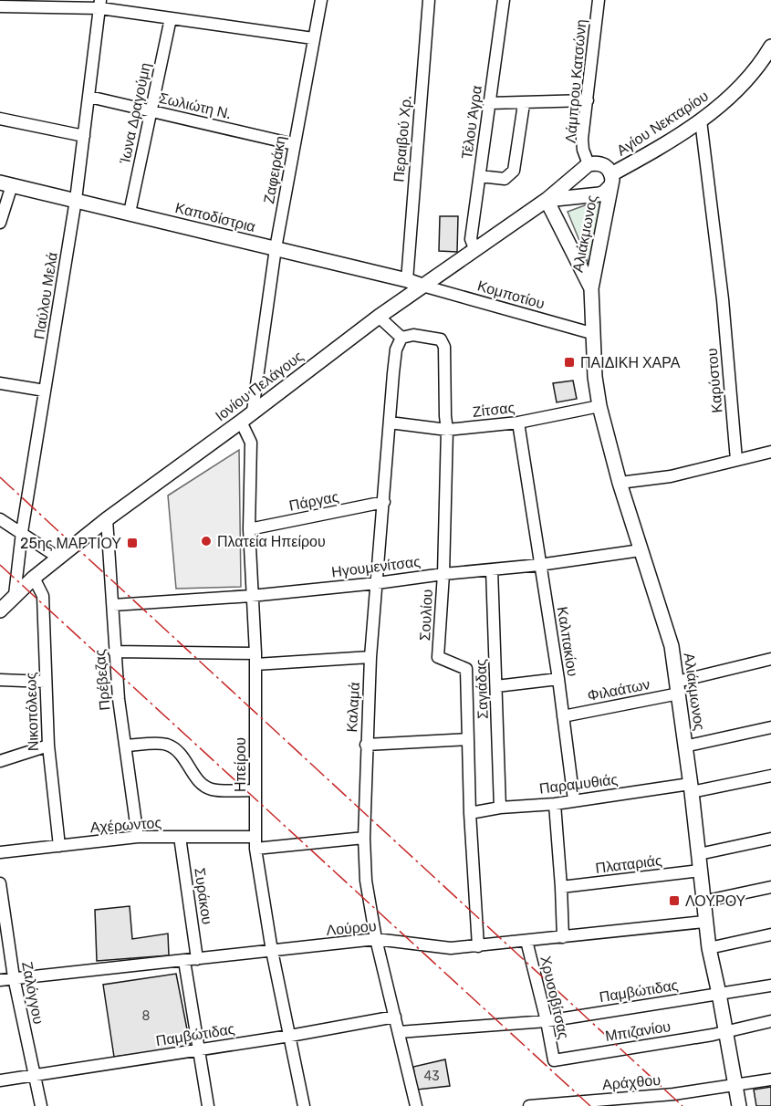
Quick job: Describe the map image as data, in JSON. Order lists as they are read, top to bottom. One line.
{"streets":{"street":["Λάμπρου Κατσώνη","Σωλιώτη Ν.","Ίωνα Δραγούμη","Τέλου Άγρα","Αγίου Νεκταρίου","Περαιβού Χρ.","Ζαφειράκη","Καποδίστρια","Αλιάκμωνος","Κομποτίου","Παύλου Μελά","Καρύστου","Ιονίου Πελάγους","Ζίτσας","Πάργας","Ηγουμενίτσας","Σουλίου","Καλπακίου","Πρέβεζας","Σαγιάδας","Φιλαάτων","Καλαμά","Νικοπόλεως","Ηπείρου","Παραμυθιάς","Αχέρωντος","Πλαταριάς","Συράκου","Λούρου","Παμβώτιδας","Ζαλόγγου","Χρυσοβίτσας","Μπιζανίου","Αράχθου"]},"crossings":[["Λάμπρου Κατσώνη","Αγίου Νεκταρίου"],["Σωλιώτη Ν.","Ίωνα Δραγούμη"],["Σωλιώτη Ν.","Ζαφειράκη"],["Σωλιώτη Ν.","Παύλου Μελά"],["Ίωνα Δραγούμη","Καποδίστρια"],["Τέλου Άγρα","Ιονίου Πελάγους"],["Αγίου Νεκταρίου","Αλιάκμωνος"],["Αγίου Νεκταρίου","Καρύστου"],["Αγίου Νεκταρίου","Ιονίου Πελάγους"],["Περαιβού Χρ.","Καποδίστρια"],["Ζαφειράκη","Καποδίστρια"],["Ζαφειράκη","Ιονίου Πελάγους"],["Καποδίστρια","Κομποτίου"],["Καποδίστρια","Παύλου Μελά"],["Καποδίστρια","Ιονίου Πελάγους"],["Αλιάκμωνος","Κομποτίου"],["Αλιάκμωνος","Ιονίου Πελάγους"],["Αλιάκμωνος","Ζίτσας"],["Αλιάκμωνος","Ηγουμενίτσας"],["Αλιάκμωνος","Φιλαάτων"],["Αλιάκμωνος","Παραμυθιάς"],["Αλιάκμωνος","Πλαταριάς"],["Αλιάκμωνος","Λούρου"],["Αλιάκμωνος","Παμβώτιδας"],["Αλιάκμωνος","Μπιζανίου"],["Αλιάκμωνος","Αράχθου"],["Κομποτίου","Ιονίου Πελάγους"],["Παύλου Μελά","Ιονίου Πελάγους"],["Ιονίου Πελάγους","Πρέβεζας"],["Ιονίου Πελάγους","Νικοπόλεως"],["Ιονίου Πελάγους","Ηπείρου"],["Ζίτσας","Σουλίου"],["Ζίτσας","Καλπακίου"],["Ζίτσας","Καλαμά"],["Πάργας","Καλαμά"],["Πάργας","Ηπείρου"],["Ηγουμενίτσας","Σουλίου"],["Ηγουμενίτσας","Καλπακίου"],["Ηγουμενίτσας","Πρέβεζας"],["Ηγουμενίτσας","Σαγιάδας"],["Ηγουμενίτσας","Καλαμά"],["Ηγουμενίτσας","Ηπείρου"],["Σουλίου","Καλαμά"],["Σουλίου","Παραμυθιάς"],["Σουλίου","Λούρου"],["Καλπακίου","Φιλαάτων"],["Καλπακίου","Παραμυθιάς"],["Πρέβεζας","Αχέρωντος"],["Σαγιάδας","Παραμυθιάς"],["Καλαμά","Αχέρωντος"],["Καλαμά","Λούρου"],["Καλαμά","Παμβώτιδας"],["Νικοπόλεως","Αχέρωντος"],["Ηπείρου","Αχέρωντος"],["Ηπείρου","Λούρου"],["Ηπείρου","Παμβώτιδας"],["Αχέρωντος","Συράκου"],["Συράκου","Λούρου"],["Λούρου","Ζαλόγγου"],["Λούρου","Χρυσοβίτσας"],["Παμβώτιδας","Ζαλόγγου"],["Παμβώτιδας","Χρυσοβίτσας"],["Χρυσοβίτσας","Μπιζανίου"]],"places":{"transit":["ΠΑΙΔΙΚΗ ΧΑΡΑ","25ης ΜΑΡΤΙΟΥ","ΛΟΥΡΟΥ"],"other":["Πλατεία Ηπείρου"]},"house_numbers":["8","43"]}
